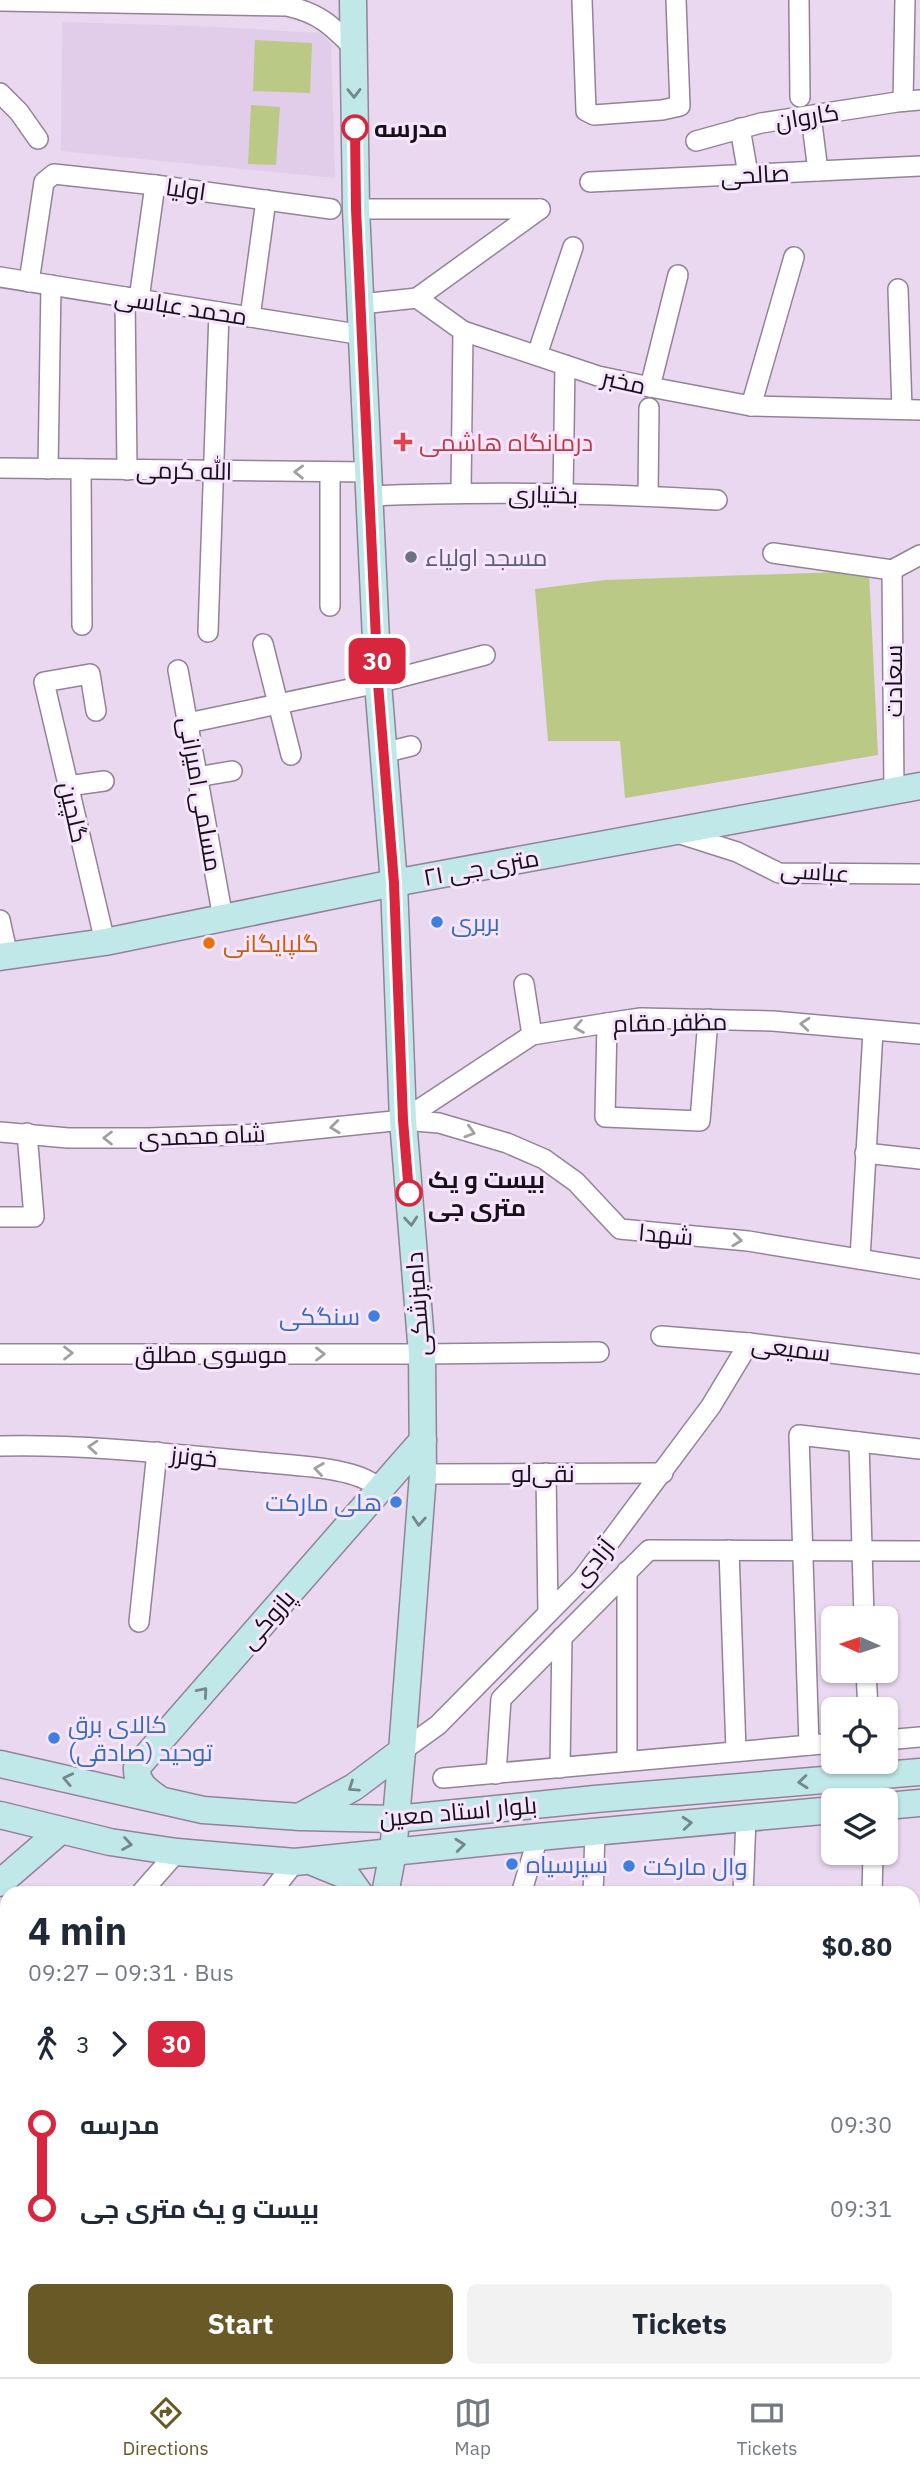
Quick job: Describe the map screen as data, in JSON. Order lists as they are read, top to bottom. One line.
{"streets":{"main road":["۲۱ متری جی","دامپزشکی","پازوکی","بلوار استاد معین"],"street":["کاروان","صالحی","اولیا","محمد عباسی","مخبر","الله کرمی","بختیاری","سعادت","مسلمی امیرانی","گلچین","عباسی","مظفر مقام","شاه محمدی","شهدا","سمیعی","موسوی مطلق","خونرز","نقی‌لو","آزادی"]},"crossings":[["اولیا","محمد عباسی"],["اولیا","دامپزشکی"],["محمد عباسی","دامپزشکی"],["الله کرمی","بختیاری"],["الله کرمی","دامپزشکی"],["بختیاری","دامپزشکی"],["سعادت","۲۱ متری جی"],["مسلمی امیرانی","۲۱ متری جی"],["گلچین","۲۱ متری جی"],["۲۱ متری جی","عباسی"],["۲۱ متری جی","دامپزشکی"],["مظفر مقام","شاه محمدی"],["مظفر مقام","شهدا"],["مظفر مقام","دامپزشکی"],["شاه محمدی","شهدا"],["شاه محمدی","دامپزشکی"],["شهدا","دامپزشکی"],["دامپزشکی","موسوی مطلق"],["دامپزشکی","نقی‌لو"],["دامپزشکی","آزادی"],["دامپزشکی","پازوکی"],["دامپزشکی","بلوار استاد معین"],["سمیعی","آزادی"],["خونرز","پازوکی"],["نقی‌لو","آزادی"],["پازوکی","بلوار استاد معین"]],"one_way":["مظفر مقام","شاه محمدی","شهدا","دامپزشکی","موسوی مطلق","خونرز"],"places":{"other":["مدرسه","مسجد اولیاء","بربری","گلپایگانی","بیست و یک متری جی","سنگکی","هلی مارکت","کالای برق توحید (صادقی)","سیرسیاه","وال مارکت"],"health":["درمانگاه هاشمی"]},"lines":["bus line 30"],"north":"left","page":{"on_map":"30","heading":["4 min","09:27 – 09:31 · Bus","$0.80"],"legs":["3","30"],"list":[{"name":"مدرسه","value":"09:30"},{"name":"بیست و یک متری جی","value":"09:31"}],"buttons":["Start","Tickets"],"tabs":["Directions","Map","Tickets"]}}
